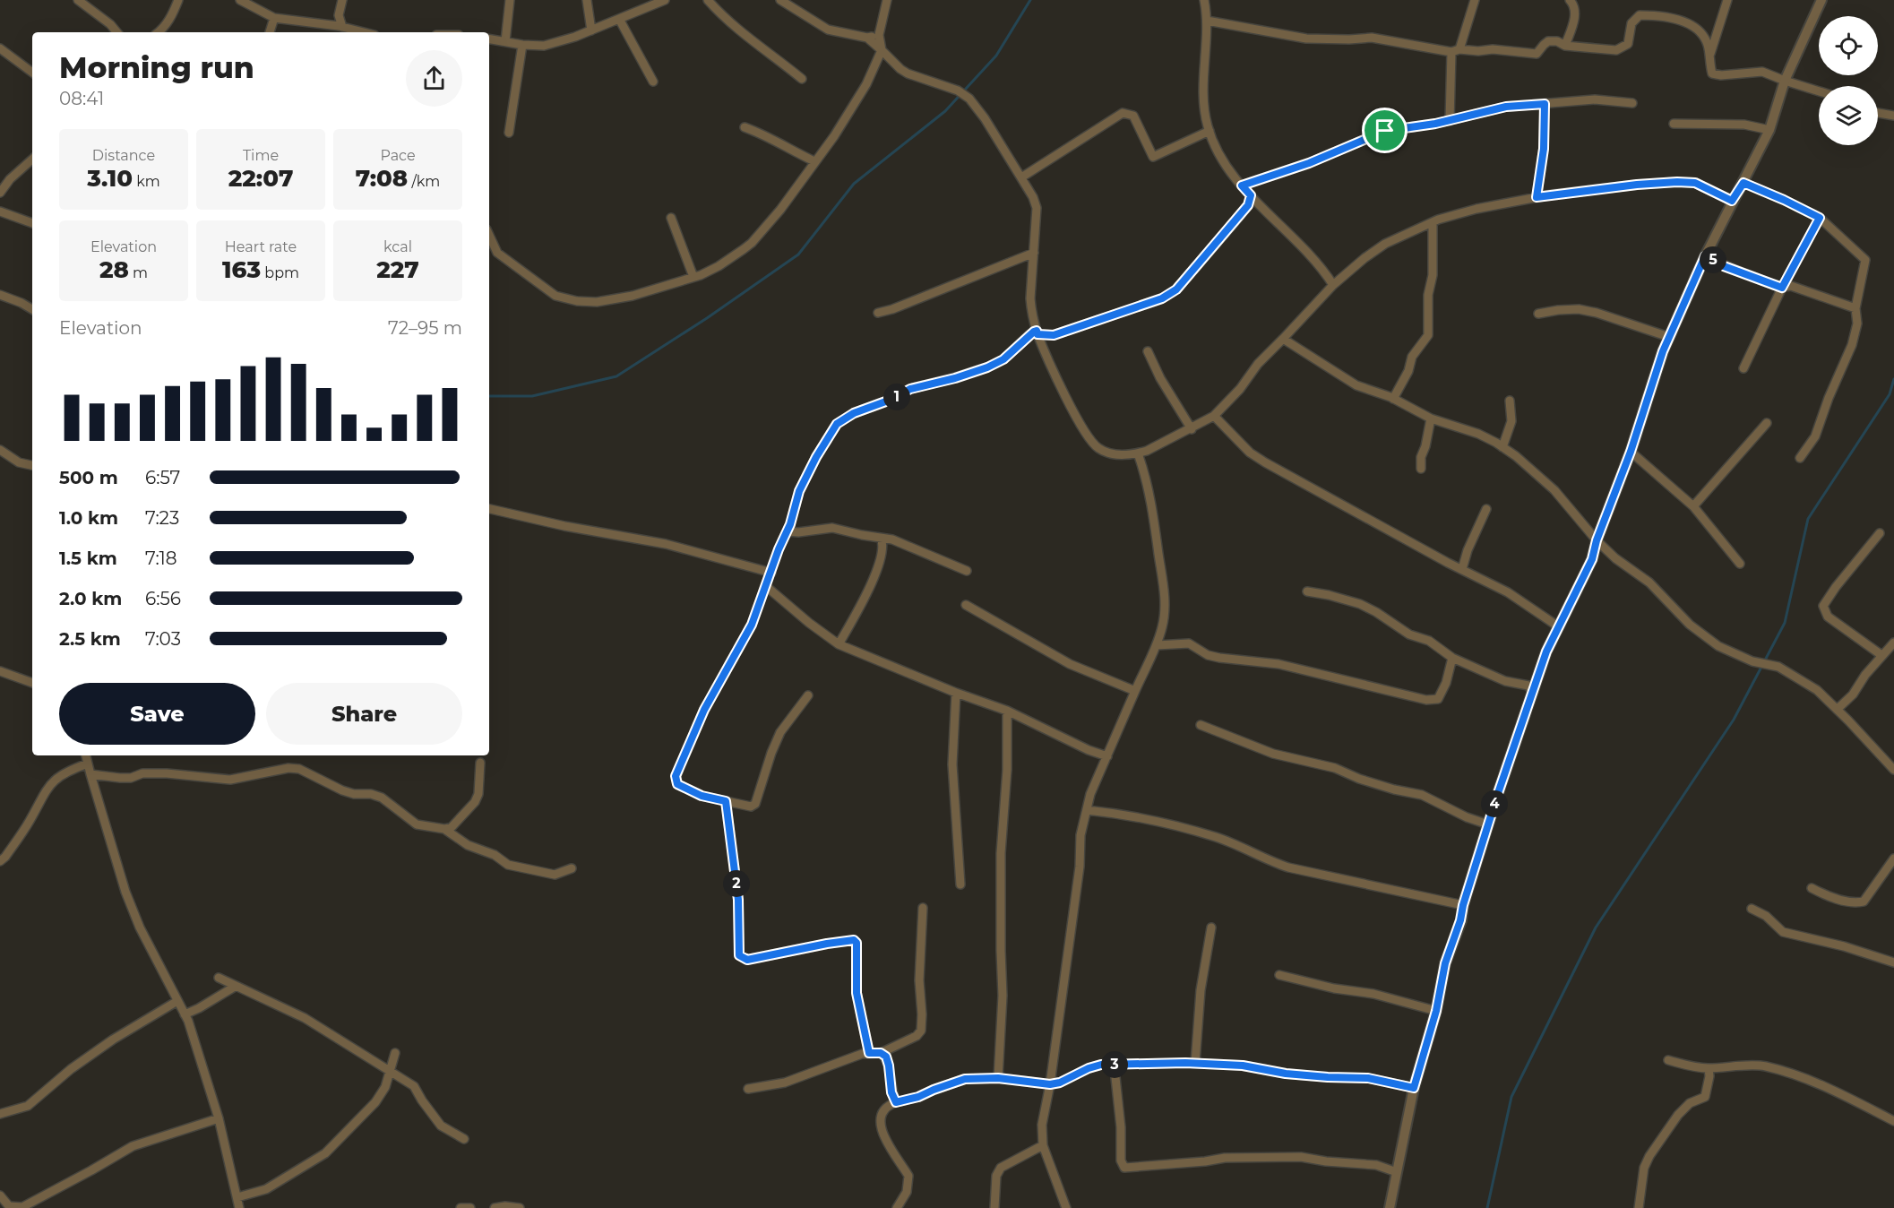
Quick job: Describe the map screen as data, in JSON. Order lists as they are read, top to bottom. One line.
{"page":{"heading":["Morning run","08:41"],"stats":[["Distance","3.10 km"],["Time","22:07"],["Pace","7:08 /km"],["Elevation","28 m"],["Heart rate","163 bpm"],["kcal","227"]],"pins":["5","1","4","2","3"],"chart":["Elevation","72–95 m"],"list":[{"name":"500 m","note":"6:57"},{"name":"1.0 km","note":"7:23"},{"name":"1.5 km","note":"7:18"},{"name":"2.0 km","note":"6:56"},{"name":"2.5 km","note":"7:03"}],"buttons":["Save","Share"]}}
